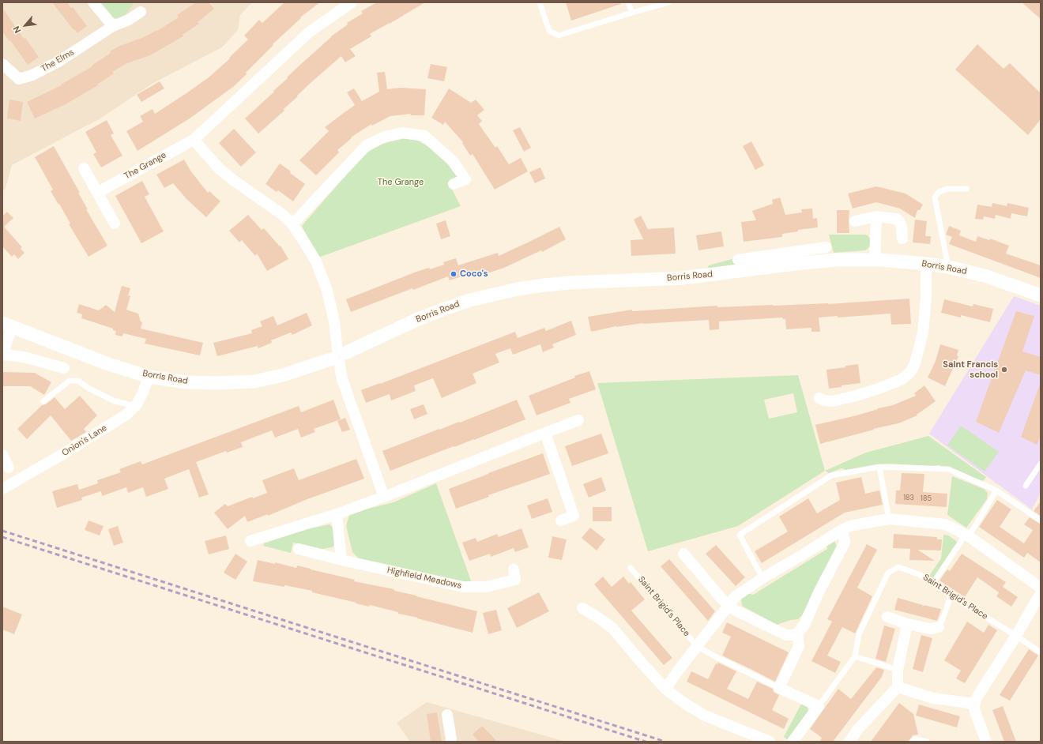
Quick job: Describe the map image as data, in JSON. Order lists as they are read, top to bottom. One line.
{"streets":{"street":["The Elms","The Grange","Borris Road","Onion's Lane","Highfield Meadows","Saint Brigid's Place"]},"crossings":[["Borris Road","Onion's Lane"]],"parks":["The Grange"],"places":["Coco's","Saint Francis school"],"house_numbers":["183","185"],"north":"bottom left"}
